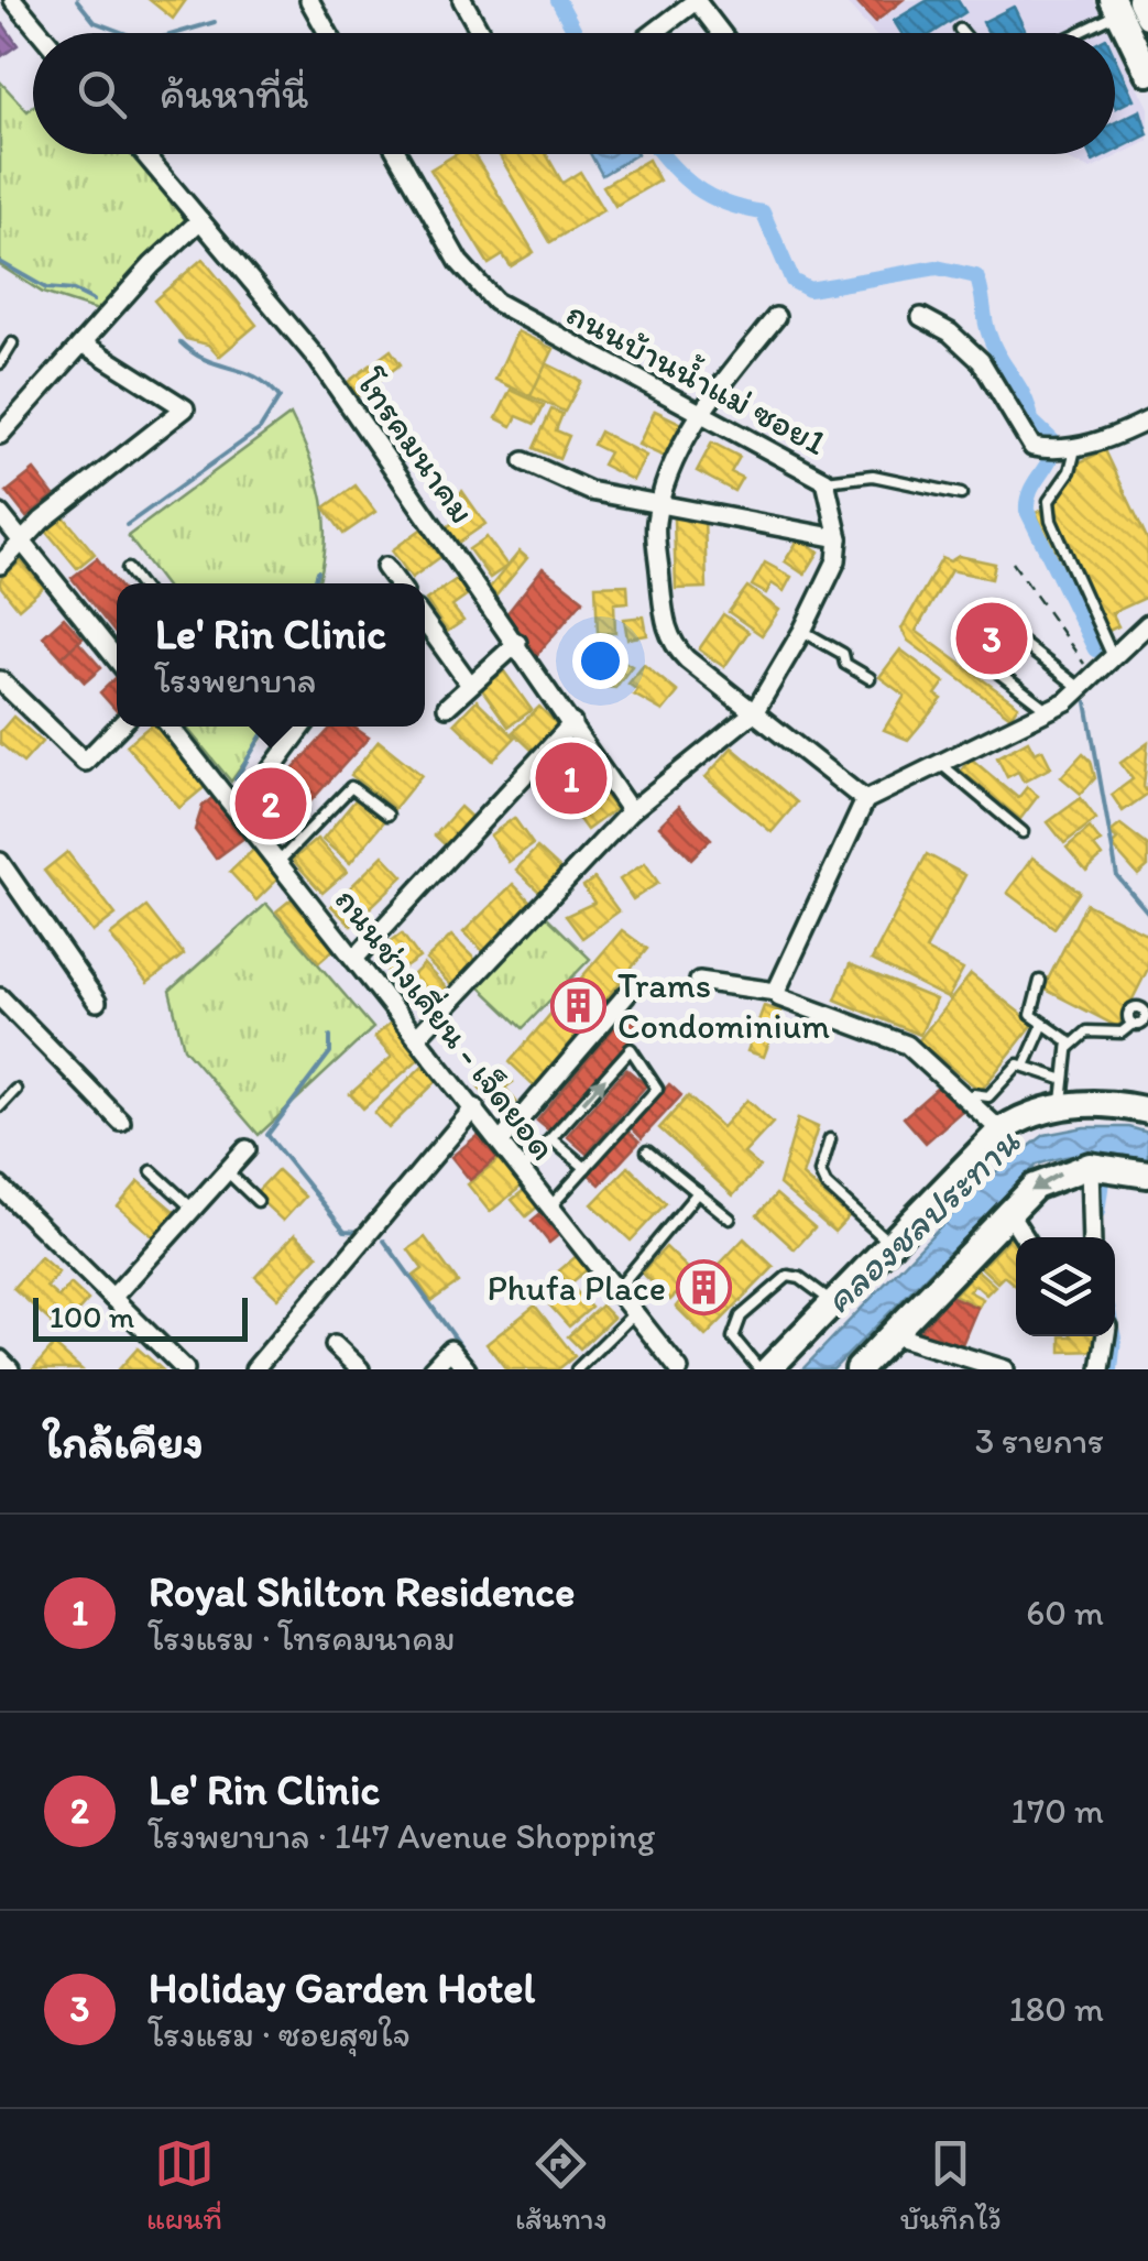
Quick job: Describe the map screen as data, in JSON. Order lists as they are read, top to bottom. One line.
{"streets":{"street":["ถนนบ้านน้ำแม่ ซอย1","โทรคมนาคม","ถนนช่างเคี่ยน - เจ็ดยอด"]},"water":["คลองชลประทาน"],"places":{"building":["Trams Condominium","Phufa Place"]},"scale_bar":"100 m","page":{"search":"ค้นหาที่นี่","popup":["Le' Rin Clinic","โรงพยาบาล"],"pins":["3","1","2"],"scale":"100 m","heading":["ใกล้เคียง","3 รายการ"],"list":[{"mark":"1","name":"Royal Shilton Residence","note":"โรงแรม · โทรคมนาคม","value":"60 m"},{"mark":"2","name":"Le' Rin Clinic","note":"โรงพยาบาล · 147 Avenue Shopping","value":"170 m"},{"mark":"3","name":"Holiday Garden Hotel","note":"โรงแรม · ซอยสุขใจ","value":"180 m"}],"nav":["แผนที่","เส้นทาง","บันทึกไว้"]}}
